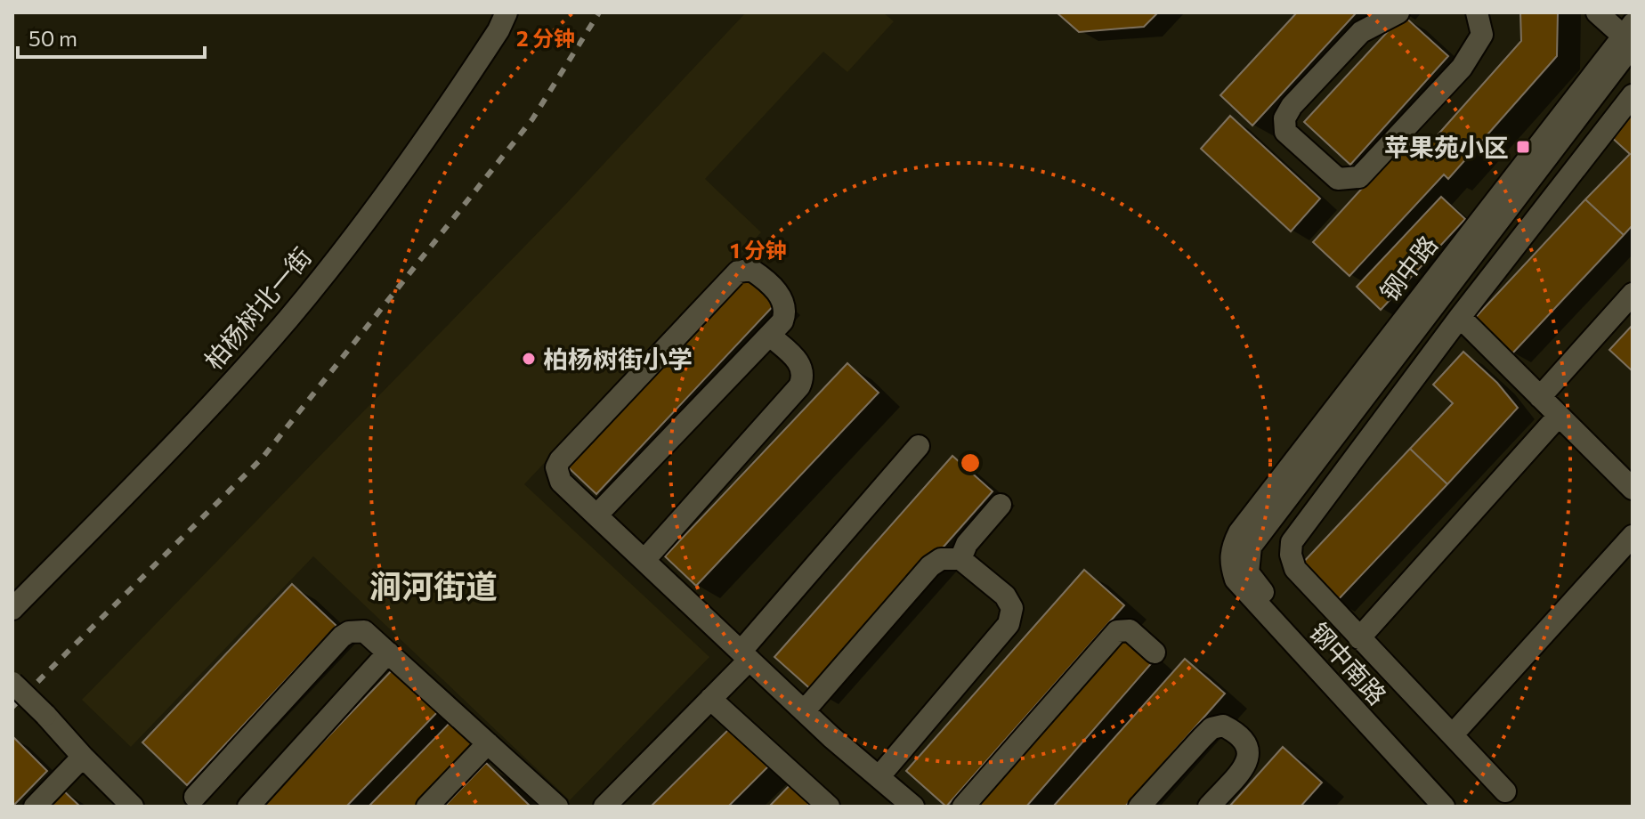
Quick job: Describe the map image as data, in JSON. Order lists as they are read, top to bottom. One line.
{"streets":{"street":["钢中路","柏杨树北一街","钢中南路"]},"crossings":[["钢中路","钢中南路"]],"districts":["涧河街道"],"places":{"transit":["苹果苑小区"],"other":["柏杨树街小学"]},"scale_bar":"50 m","rings":["2 分钟","1 分钟"]}
